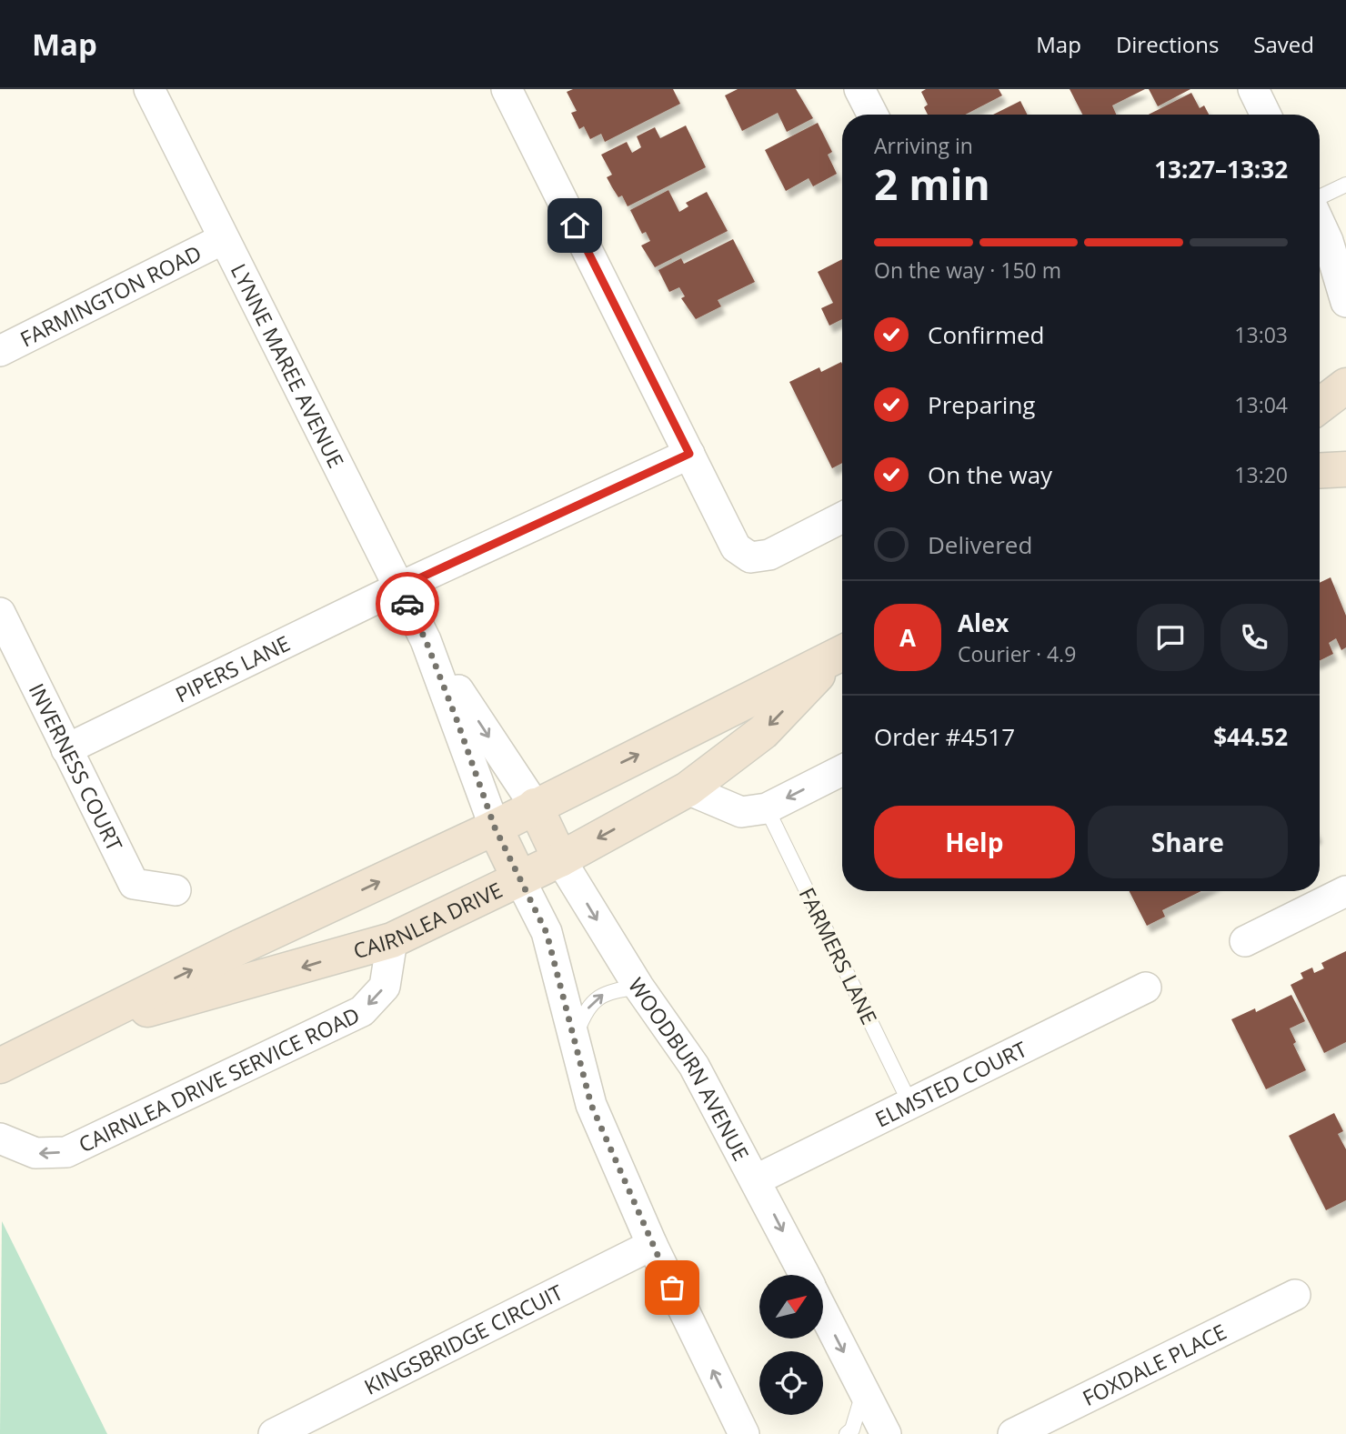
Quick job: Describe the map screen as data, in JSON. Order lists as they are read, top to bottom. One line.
{"streets":{"street":["FARMINGTON ROAD","LYNNE MAREE AVENUE","PIPERS LANE","INVERNESS COURT","CAIRNLEA DRIVE","WOODBURN AVENUE","CAIRNLEA DRIVE SERVICE ROAD","ELMSTED COURT","KINGSBRIDGE CIRCUIT","FOXDALE PLACE"],"lane":["FARMERS LANE"]},"crossings":[["FARMINGTON ROAD","LYNNE MAREE AVENUE"],["LYNNE MAREE AVENUE","PIPERS LANE"],["LYNNE MAREE AVENUE","CAIRNLEA DRIVE"],["PIPERS LANE","INVERNESS COURT"],["CAIRNLEA DRIVE","WOODBURN AVENUE"],["CAIRNLEA DRIVE","CAIRNLEA DRIVE SERVICE ROAD"],["FARMERS LANE","ELMSTED COURT"],["WOODBURN AVENUE","ELMSTED COURT"]],"one_way":["CAIRNLEA DRIVE SERVICE ROAD"],"north":"top right","page":{"header":"Map","nav":["Map","Directions","Saved"],"heading":["2 min","Arriving in","13:27–13:32"],"panel":["Alex","Courier · 4.9","Order #4517","$44.52"],"bar":"On the way · 150 m","list":[["Confirmed","13:03"],["Preparing","13:04"],["On the way","13:20"],"Delivered"],"round":"A","buttons":["Help","Share"]}}
